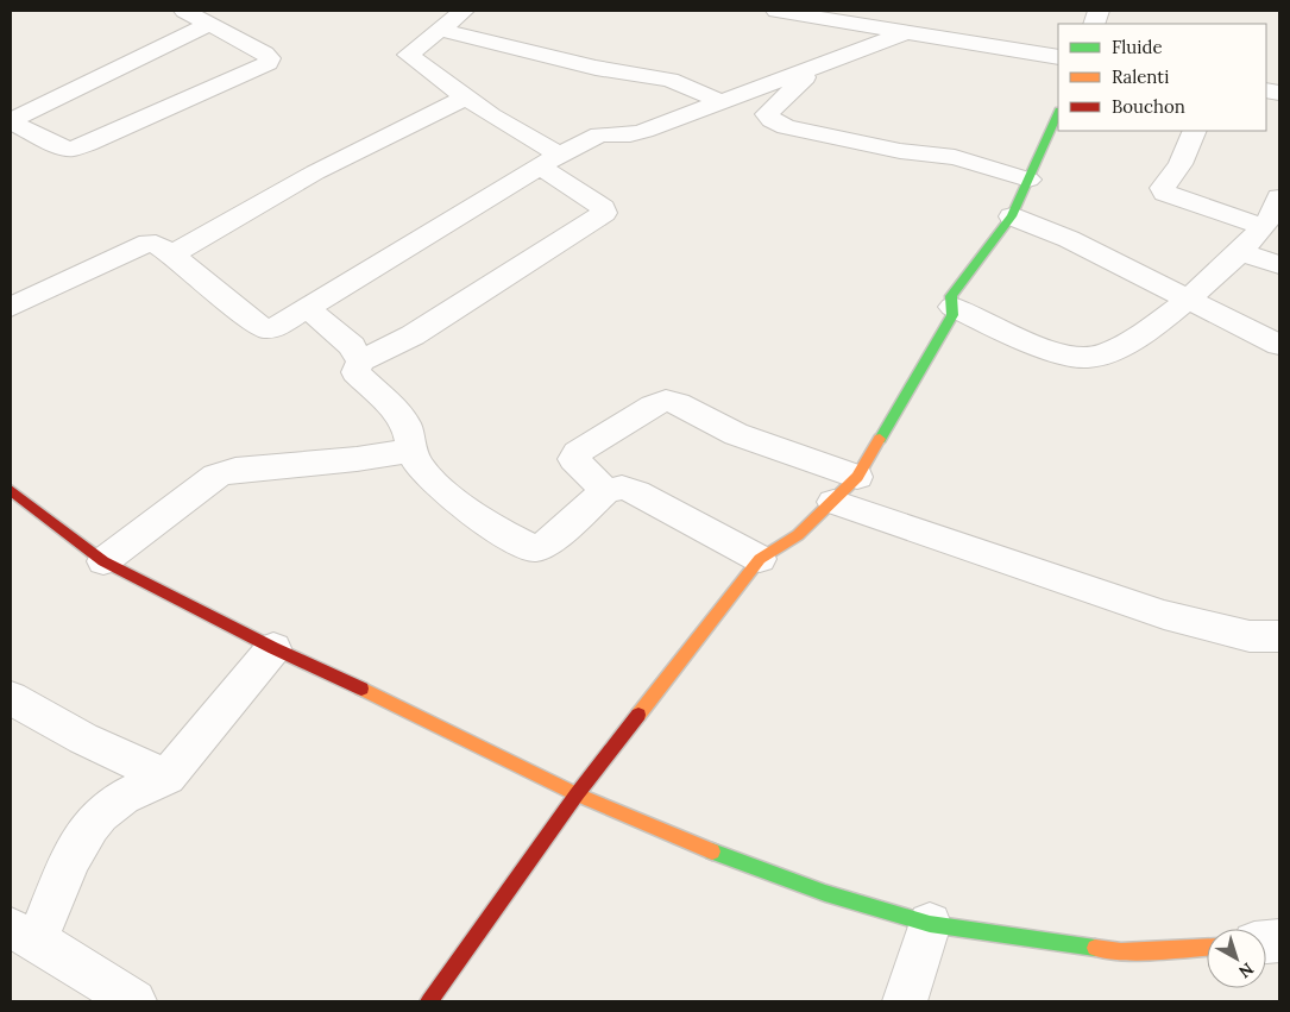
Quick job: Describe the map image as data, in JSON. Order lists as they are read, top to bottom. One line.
{"legend":["Fluide","Ralenti","Bouchon"],"north":"bottom right"}
